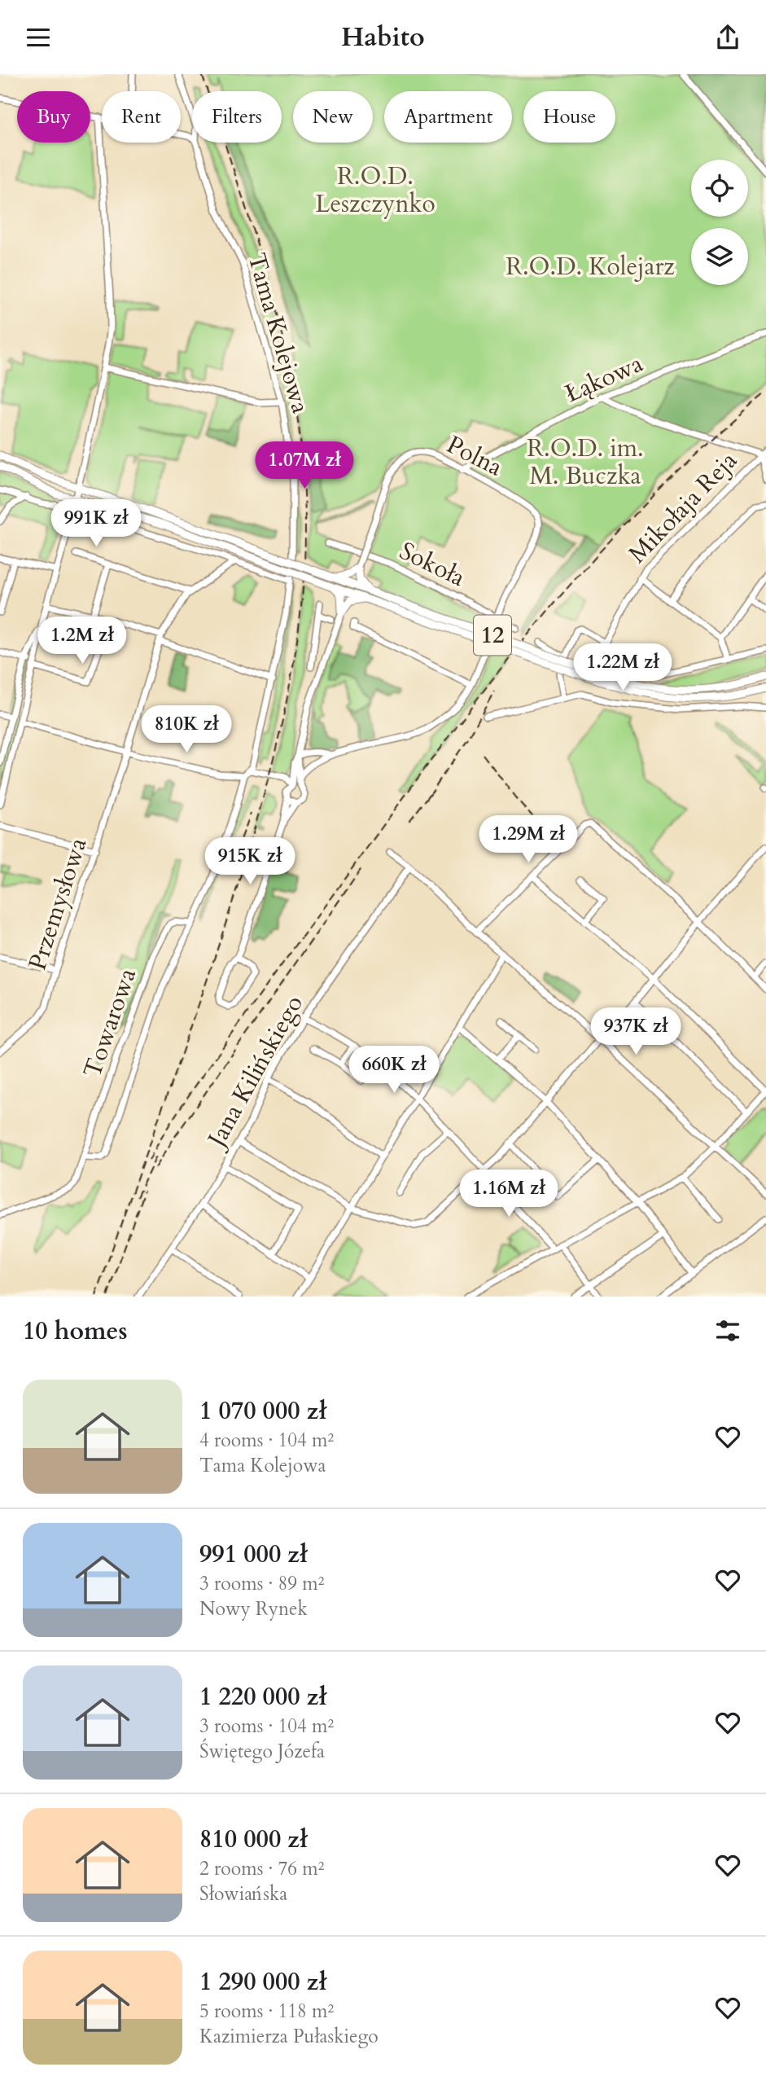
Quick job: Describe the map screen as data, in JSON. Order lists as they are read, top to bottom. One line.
{"streets":{"main road":["12"],"street":["Tama Kolejowa","Łąkowa","Polna","Mikołaja Reja","Sokoła","Przemysłowa","Towarowa","Jana Kilińskiego"]},"crossings":[["Łąkowa","Polna"],["Polna","Sokoła"]],"parks":["R.O.D. Leszczynko","R.O.D. Kolejarz","R.O.D. im. M. Buczka"],"page":{"header":"Habito","chip":["Buy","Rent","Filters","New","Apartment","House"],"price":["1.07M zł","991K zł","1.2M zł","1.22M zł","810K zł","1.29M zł","915K zł","937K zł","660K zł","1.16M zł"],"heading":"10 homes","list":[{"name":"1 070 000 zł","note":"4 rooms · 104 m² · Tama Kolejowa"},{"name":"991 000 zł","note":"3 rooms · 89 m² · Nowy Rynek"},{"name":"1 220 000 zł","note":"3 rooms · 104 m² · Świętego Józefa"},{"name":"810 000 zł","note":"2 rooms · 76 m² · Słowiańska"},{"name":"1 290 000 zł","note":"5 rooms · 118 m² · Kazimierza Pułaskiego"}]}}
